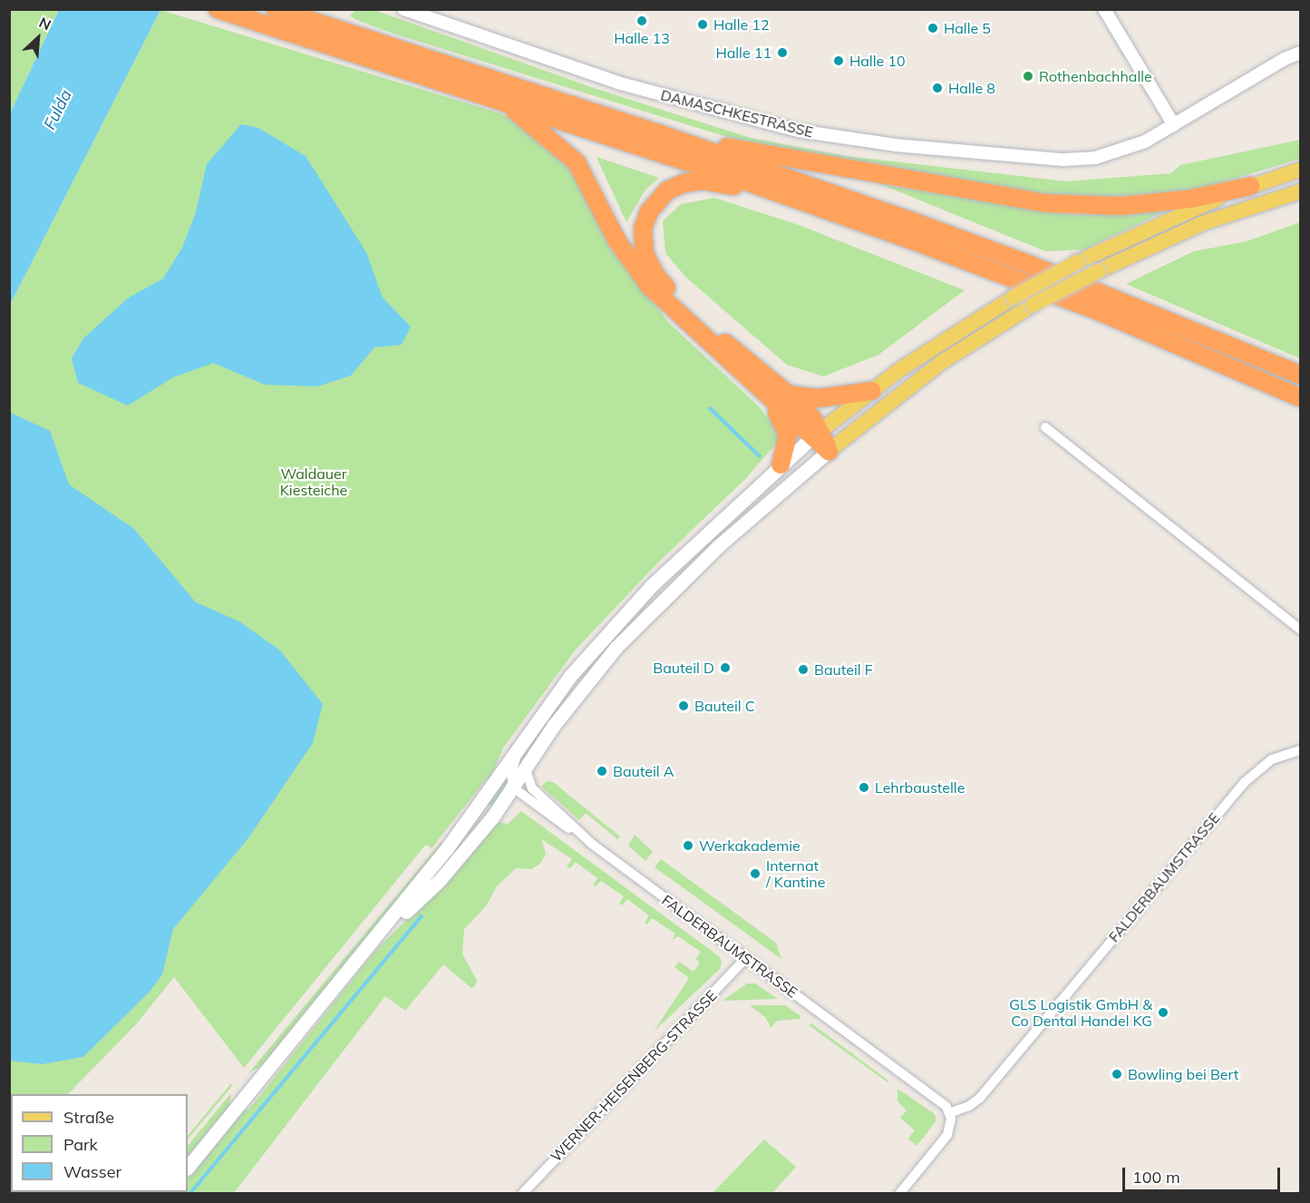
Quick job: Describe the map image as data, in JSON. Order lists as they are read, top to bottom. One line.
{"streets":{"street":["DAMASCHKESTRASSE","FALDERBAUMSTRASSE","WERNER-HEISENBERG-STRASSE"]},"crossings":[["FALDERBAUMSTRASSE","WERNER-HEISENBERG-STRASSE"]],"water":["Fulda"],"parks":["Waldauer Kiesteiche"],"places":["Halle 13","Halle 12","Halle 5","Halle 11","Halle 10","Rothenbachhalle","Halle 8","Bauteil D","Bauteil F","Bauteil C","Bauteil A","Lehrbaustelle","Werkakademie","Internat / Kantine","GLS Logistik GmbH & Co Dental Handel KG","Bowling bei Bert"],"legend":["Straße","Park","Wasser"],"scale_bar":"100 m","north":"top right"}
